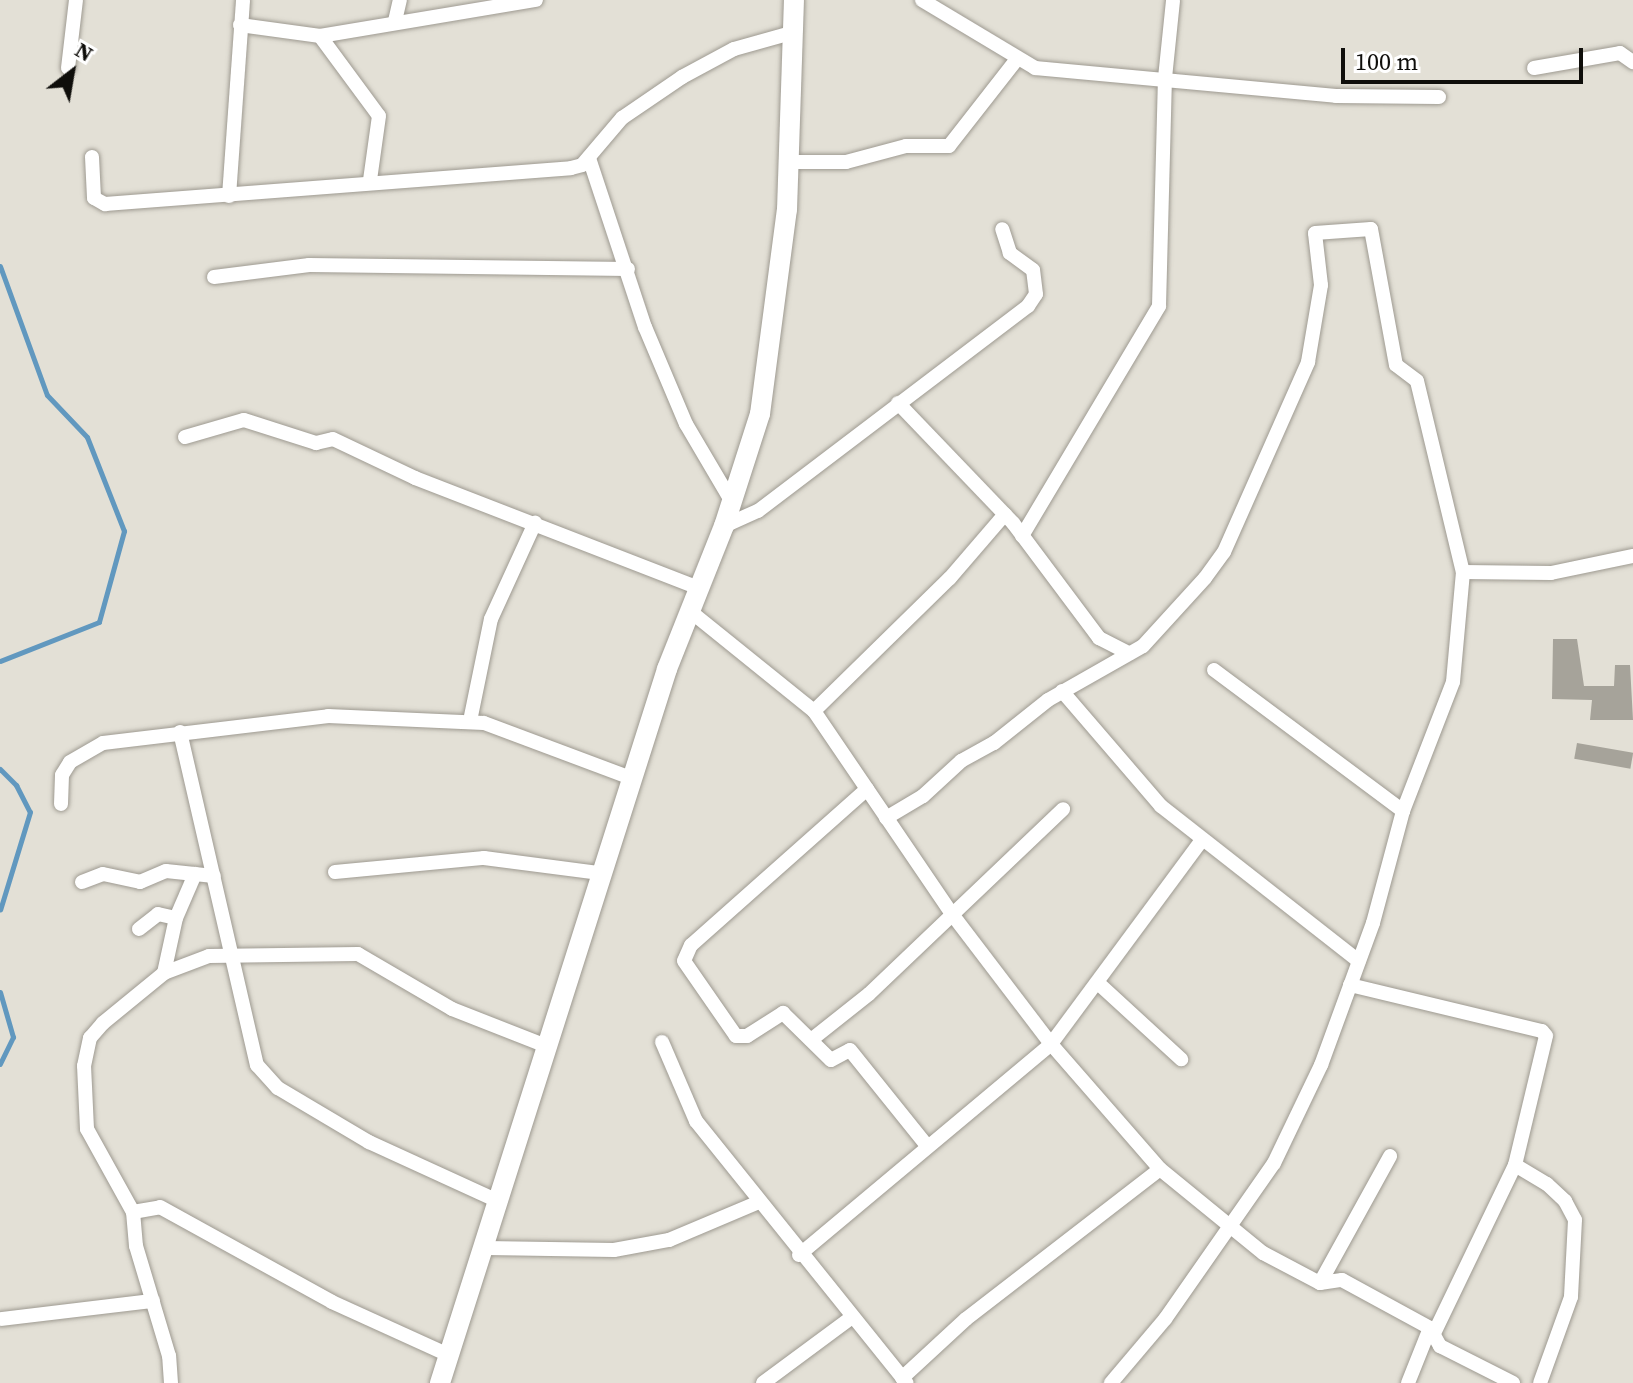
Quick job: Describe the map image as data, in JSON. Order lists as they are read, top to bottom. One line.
{"scale_bar":"100 m","north":"top right"}
